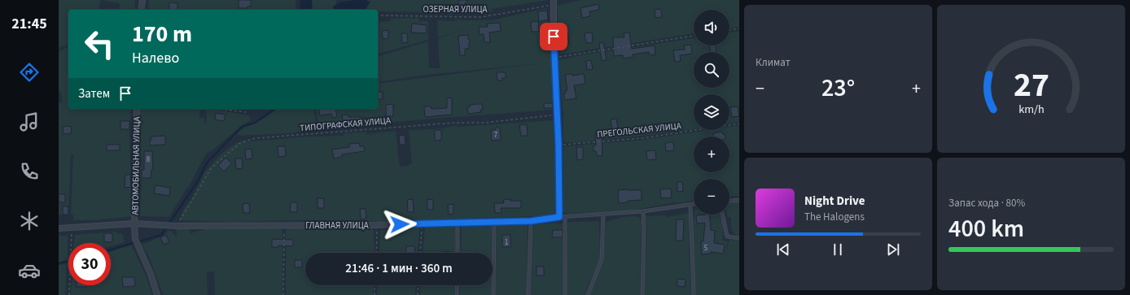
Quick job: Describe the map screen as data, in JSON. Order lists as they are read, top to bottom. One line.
{"streets":{"street":["АВТОМОБИЛЬНАЯ УЛИЦА","ГЛАВНАЯ УЛИЦА"],"path":["ОЗЕРНАЯ УЛИЦА","ТИПОГРАФСКАЯ УЛИЦА","ПРЕГОЛЬСКАЯ УЛИЦА"]},"crossings":[["ТИПОГРАФСКАЯ УЛИЦА","ГЛАВНАЯ УЛИЦА"],["АВТОМОБИЛЬНАЯ УЛИЦА","ГЛАВНАЯ УЛИЦА"]],"house_numbers":["7","8","1","5"],"page":{"tabs":"21:45","tile":["Климат",["Запас хода · 80%","400 km"]],"map_buttons":["+","−"],"turn":["170 m","Налево"],"heat":["−","23°","+"],"then":"Затем","song":["Night Drive","The Halogens"],"limit":"30","trip":"21:46 · 1 мин · 360 m","gauge":["27","km/h"]}}
